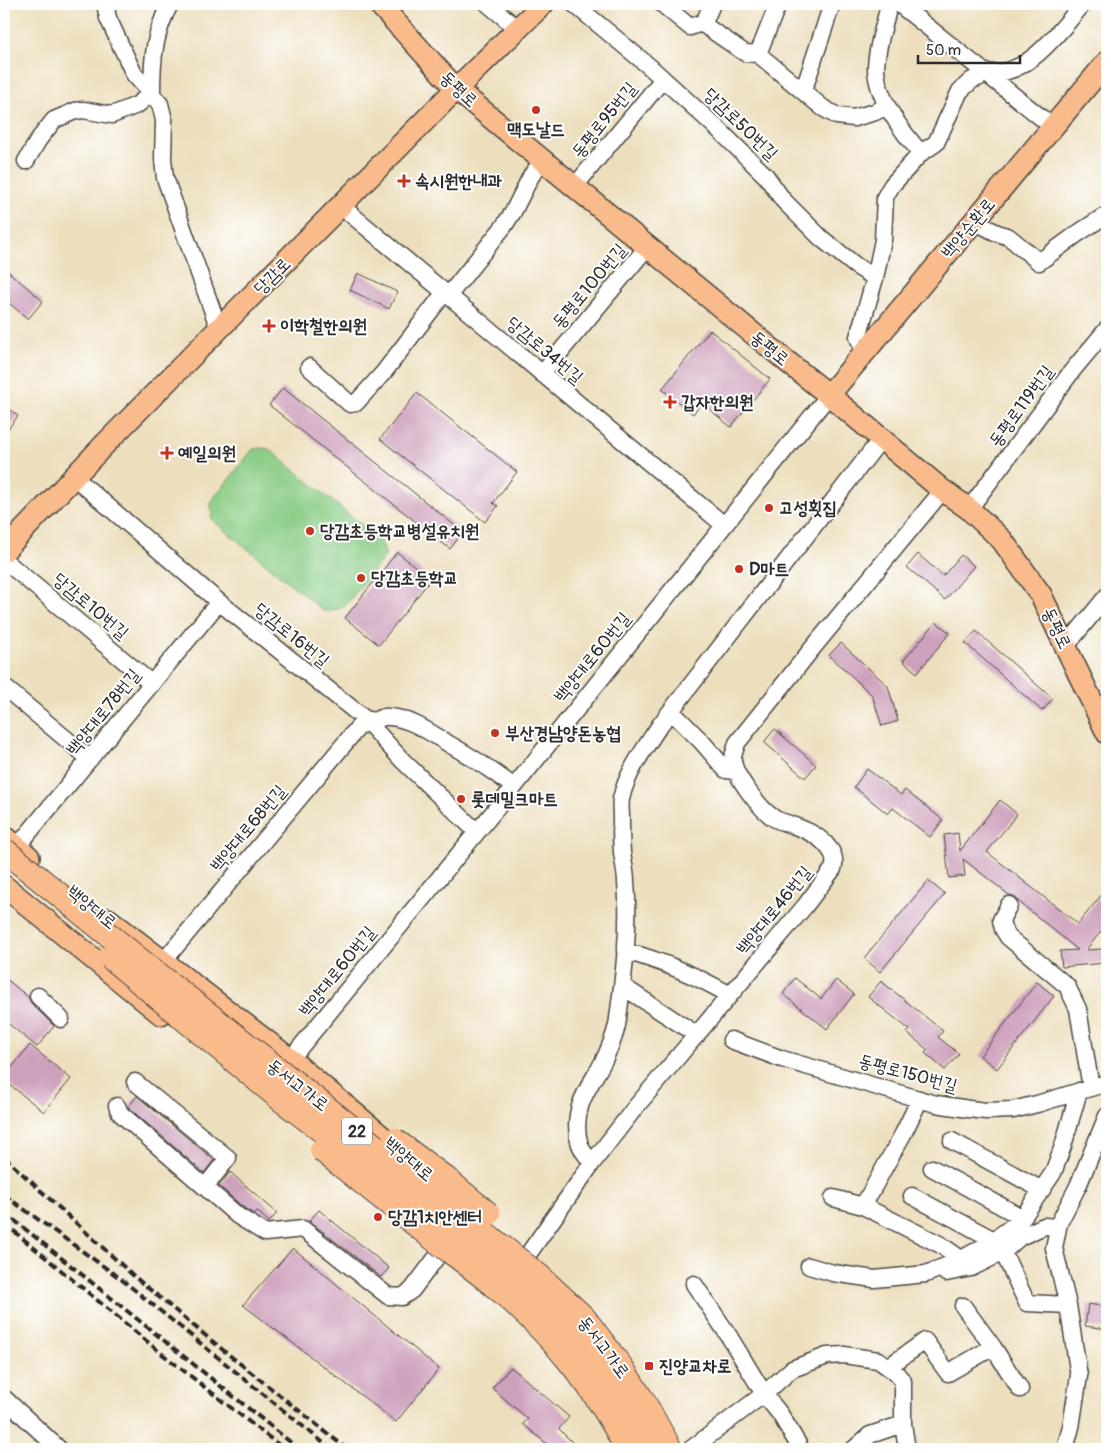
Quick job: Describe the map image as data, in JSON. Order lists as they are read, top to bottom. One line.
{"streets":{"highway":["동서고가로","22"],"main road":["동평로","백양순환로","당감로","백양대로"],"street":["동평로95번길","당감로50번길","동평로100번길","당감로34번길","동평로119번길","당감로10번길","당감로16번길","백양대로60번길","백양대로78번길","백양대로68번길","백양대로46번길","동평로150번길"]},"crossings":[["동평로","동평로95번길"],["동평로","백양순환로"],["동평로","당감로"],["동평로","동평로100번길"],["동평로","동평로119번길"],["동평로","백양대로60번길"],["동평로95번길","당감로50번길"],["백양순환로","백양대로60번길"],["당감로","당감로34번길"],["당감로","당감로16번길"],["동평로100번길","당감로34번길"],["당감로34번길","백양대로60번길"],["당감로10번길","백양대로78번길"],["당감로16번길","백양대로60번길"],["당감로16번길","백양대로78번길"],["당감로16번길","백양대로68번길"],["백양대로60번길","백양대로"],["백양대로78번길","동서고가로"],["백양대로68번길","백양대로"],["백양대로68번길","동서고가로"],["백양대로","백양대로46번길"],["백양대로","동서고가로"]],"places":{"other":["맥도날드","고성횟집","당감초등학교병설유치원","D마트","당감초등학교","부산경남양돈농협","롯데밀크마트","당감1치안센터"],"health":["속시원한내과","이학철한의원","갑자한의원","예일의원"],"transit":["진양교차로"]},"scale_bar":"50 m"}
